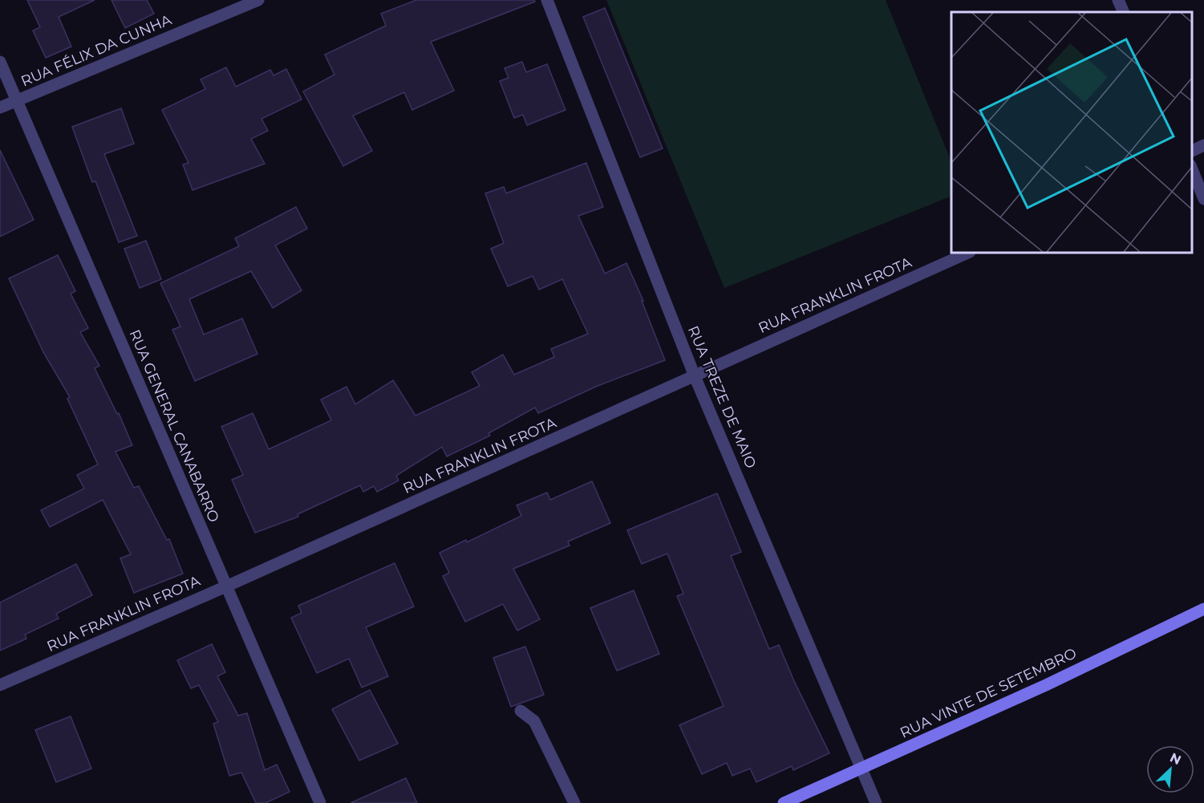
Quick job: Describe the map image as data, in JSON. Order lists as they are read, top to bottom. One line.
{"streets":{"street":["RUA FÉLIX DA CUNHA","RUA FRANKLIN FROTA","RUA TREZE DE MAIO","RUA GENERAL CANABARRO","RUA VINTE DE SETEMBRO"]},"crossings":[["RUA FÉLIX DA CUNHA","RUA GENERAL CANABARRO"],["RUA FRANKLIN FROTA","RUA TREZE DE MAIO"],["RUA FRANKLIN FROTA","RUA GENERAL CANABARRO"],["RUA TREZE DE MAIO","RUA VINTE DE SETEMBRO"]],"north":"top right"}
